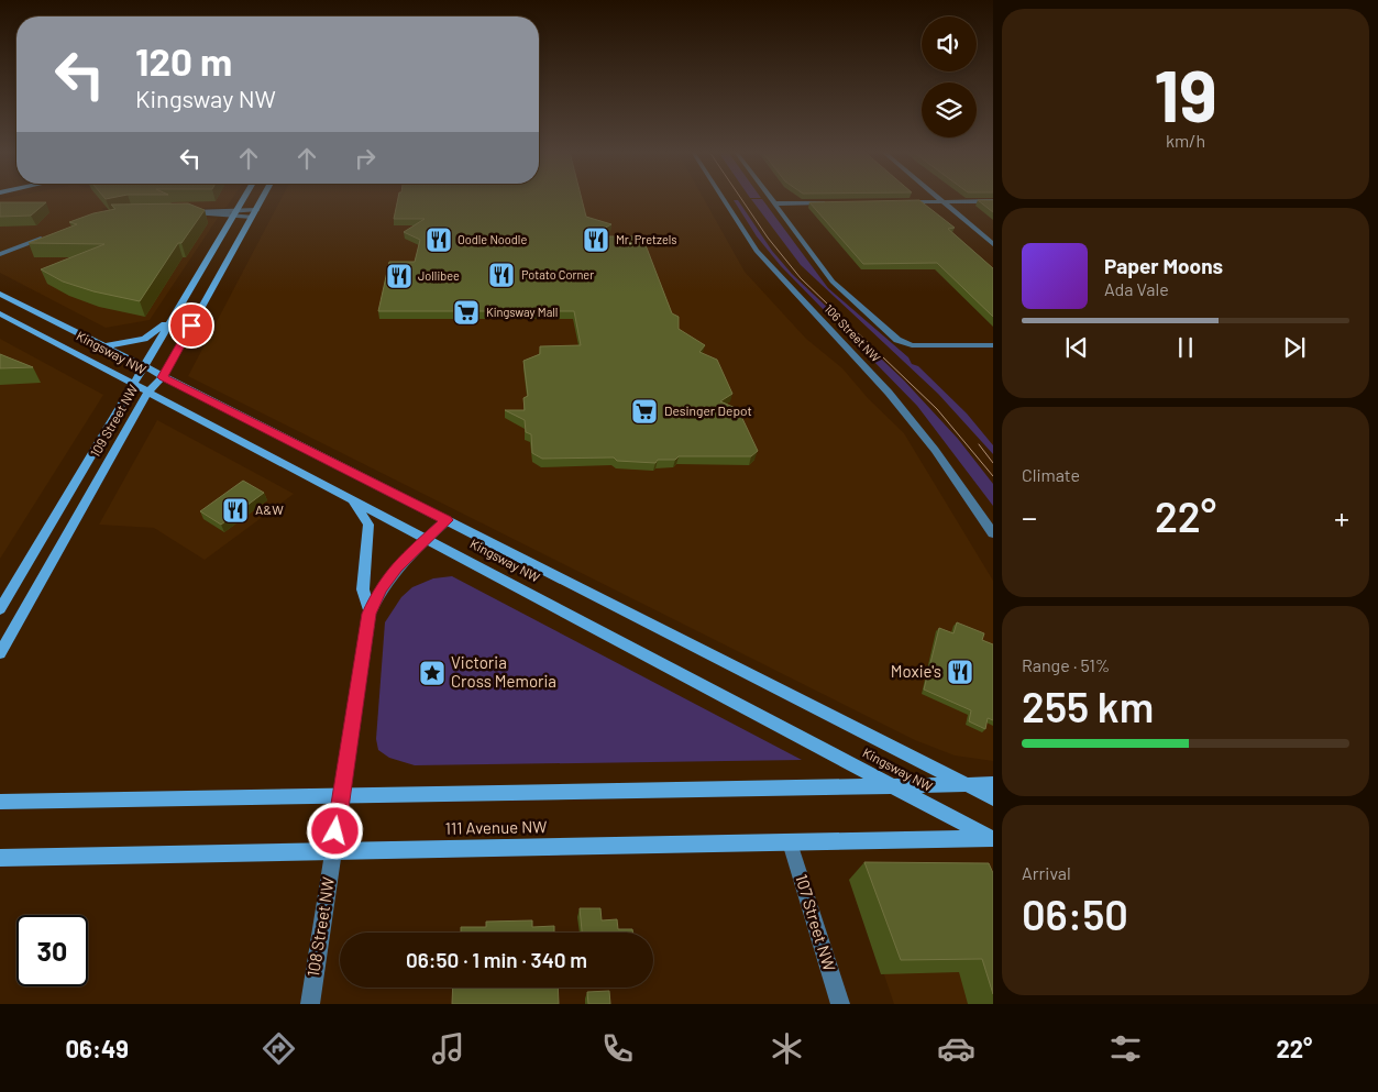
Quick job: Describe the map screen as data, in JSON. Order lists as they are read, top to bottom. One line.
{"streets":{"main road":["Kingsway NW","109 Street NW","111 Avenue NW"],"street":["106 Street NW","107 Street NW","108 Street NW"]},"crossings":[["Kingsway NW","109 Street NW"],["Kingsway NW","111 Avenue NW"],["Kingsway NW","108 Street NW"],["111 Avenue NW","107 Street NW"],["111 Avenue NW","108 Street NW"]],"places":{"restaurant":["Oodle Noodle","Mr. Pretzels","Potato Corner","Jollibee","A&W","Moxie's"],"supermarket":["Kingsway Mall","Desinger Depot"],"place":["Victoria Cross Memoria"]},"page":{"tile":[["19","km/h"],"Climate",["Range · 51%","255 km"],["Arrival","06:50"]],"turn":["120 m","Kingsway NW"],"song":["Paper Moons","Ada Vale"],"heat":["−","22°","+"],"limit":"30","trip":"06:50 · 1 min · 340 m","tabs":["06:49","22°"]}}
